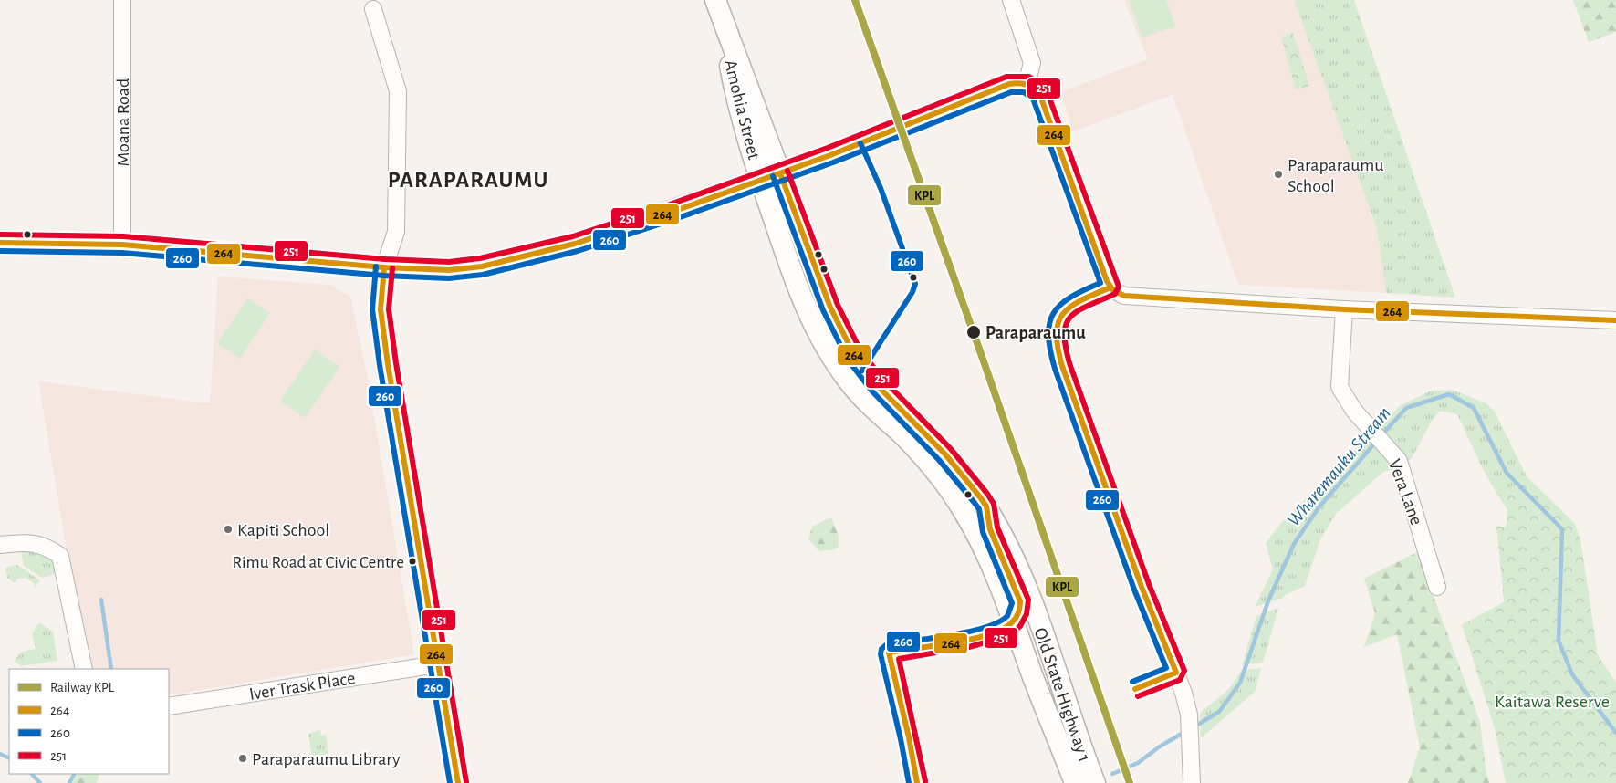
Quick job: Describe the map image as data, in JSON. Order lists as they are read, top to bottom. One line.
{"streets":{"main road":["Amohia Street","Old State Highway 1"],"street":["Moana Road","Vera Lane","Iver Trask Place"]},"crossings":[["Amohia Street","Old State Highway 1"]],"districts":["PARAPARAUMU"],"water":["Wharemauku Stream"],"parks":["Kaitawa Reserve"],"places":["Paraparaumu School","Paraparaumu","Kapiti School","Rimu Road at Civic Centre","Paraparaumu Library"],"lines":["rail line KPL","transit line 251","transit line 264","transit line 260"],"legend":["Railway KPL","264","260","251"]}
